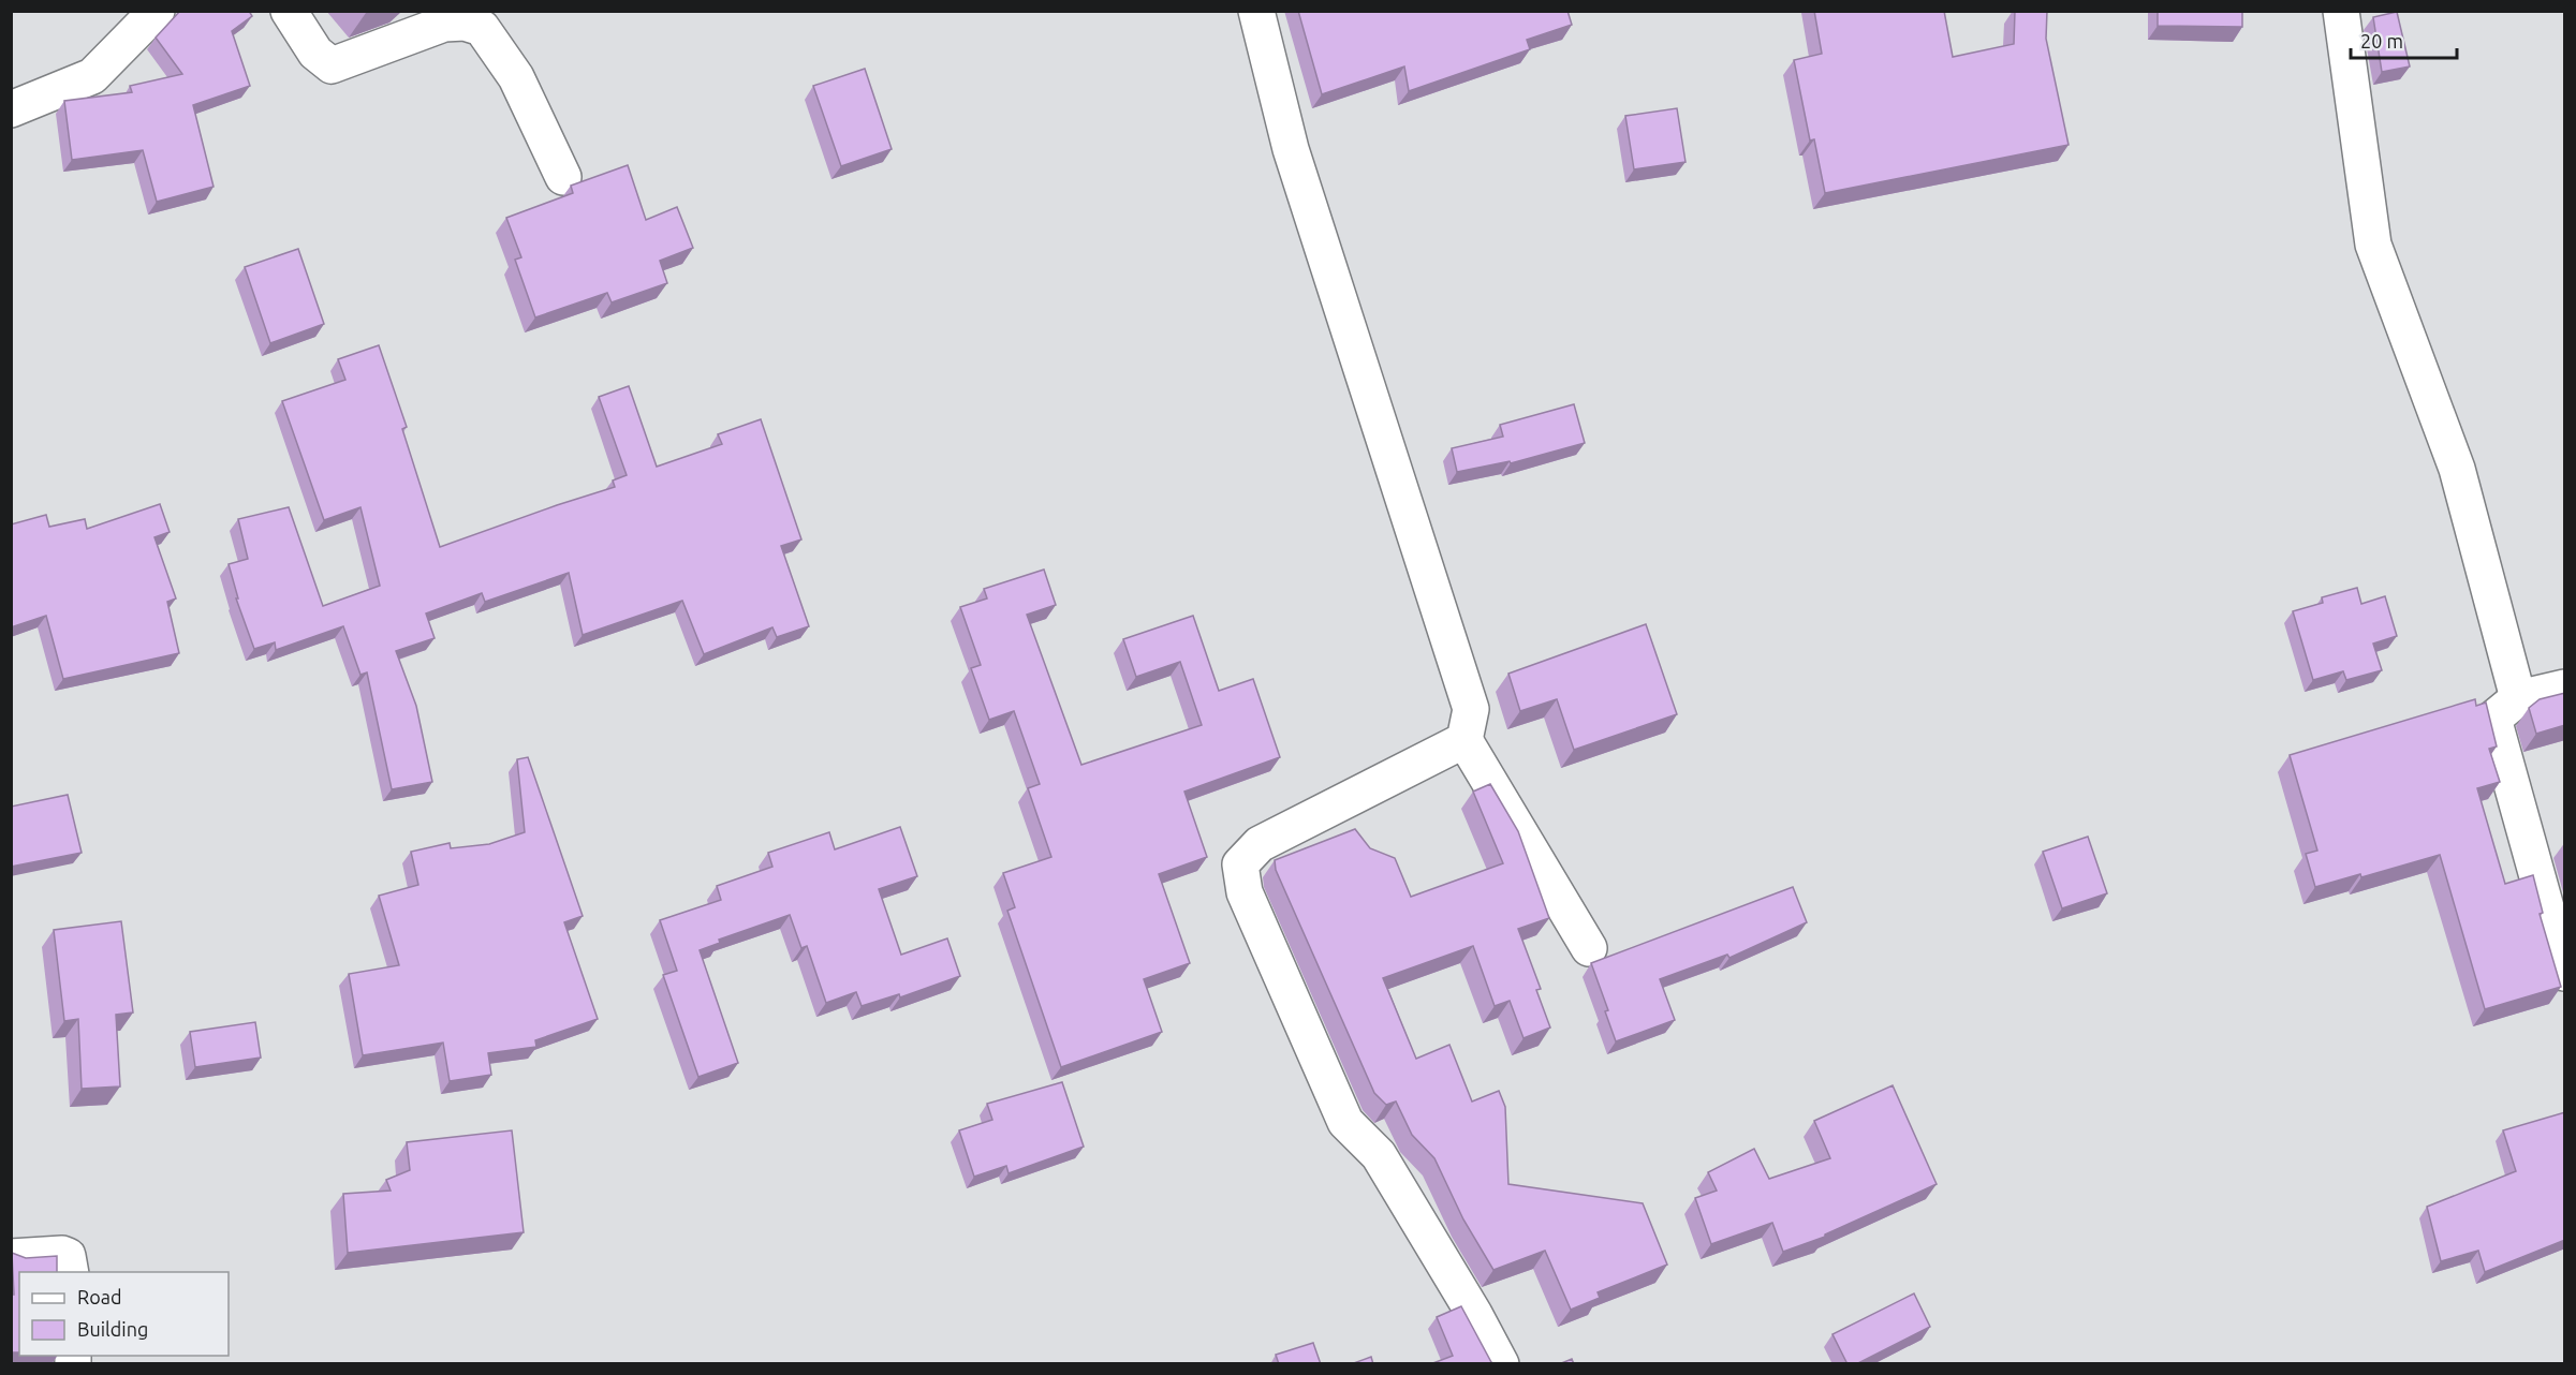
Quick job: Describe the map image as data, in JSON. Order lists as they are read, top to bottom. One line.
{"legend":["Road","Building"],"scale_bar":"20 m"}
